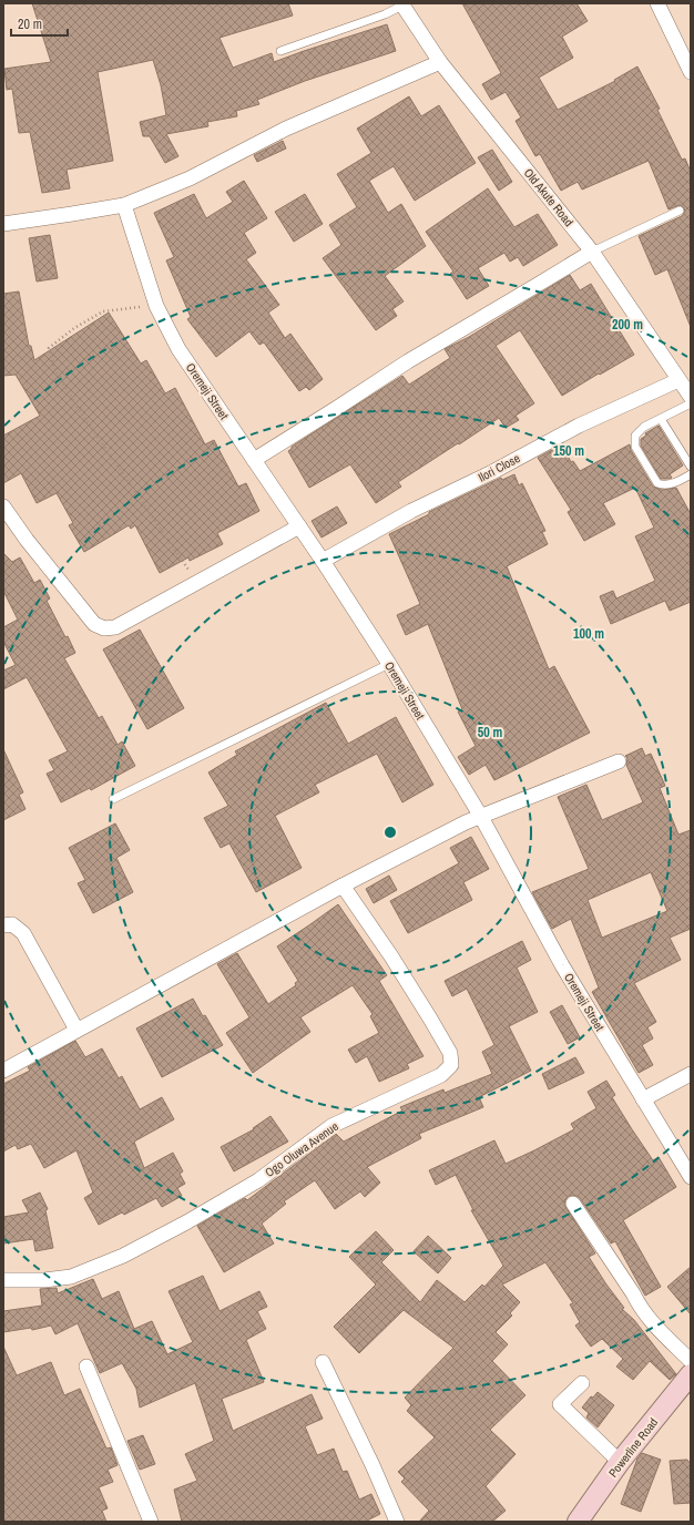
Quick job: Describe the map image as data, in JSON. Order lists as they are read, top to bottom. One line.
{"streets":{"street":["Old Akute Road","Oremeji Street","Ilori Close","Ogo Oluwa Avenue","Powerline Road"]},"crossings":[["Old Akute Road","Ilori Close"],["Oremeji Street","Ilori Close"]],"scale_bar":"20 m","rings":["200 m","150 m","100 m","50 m"]}
